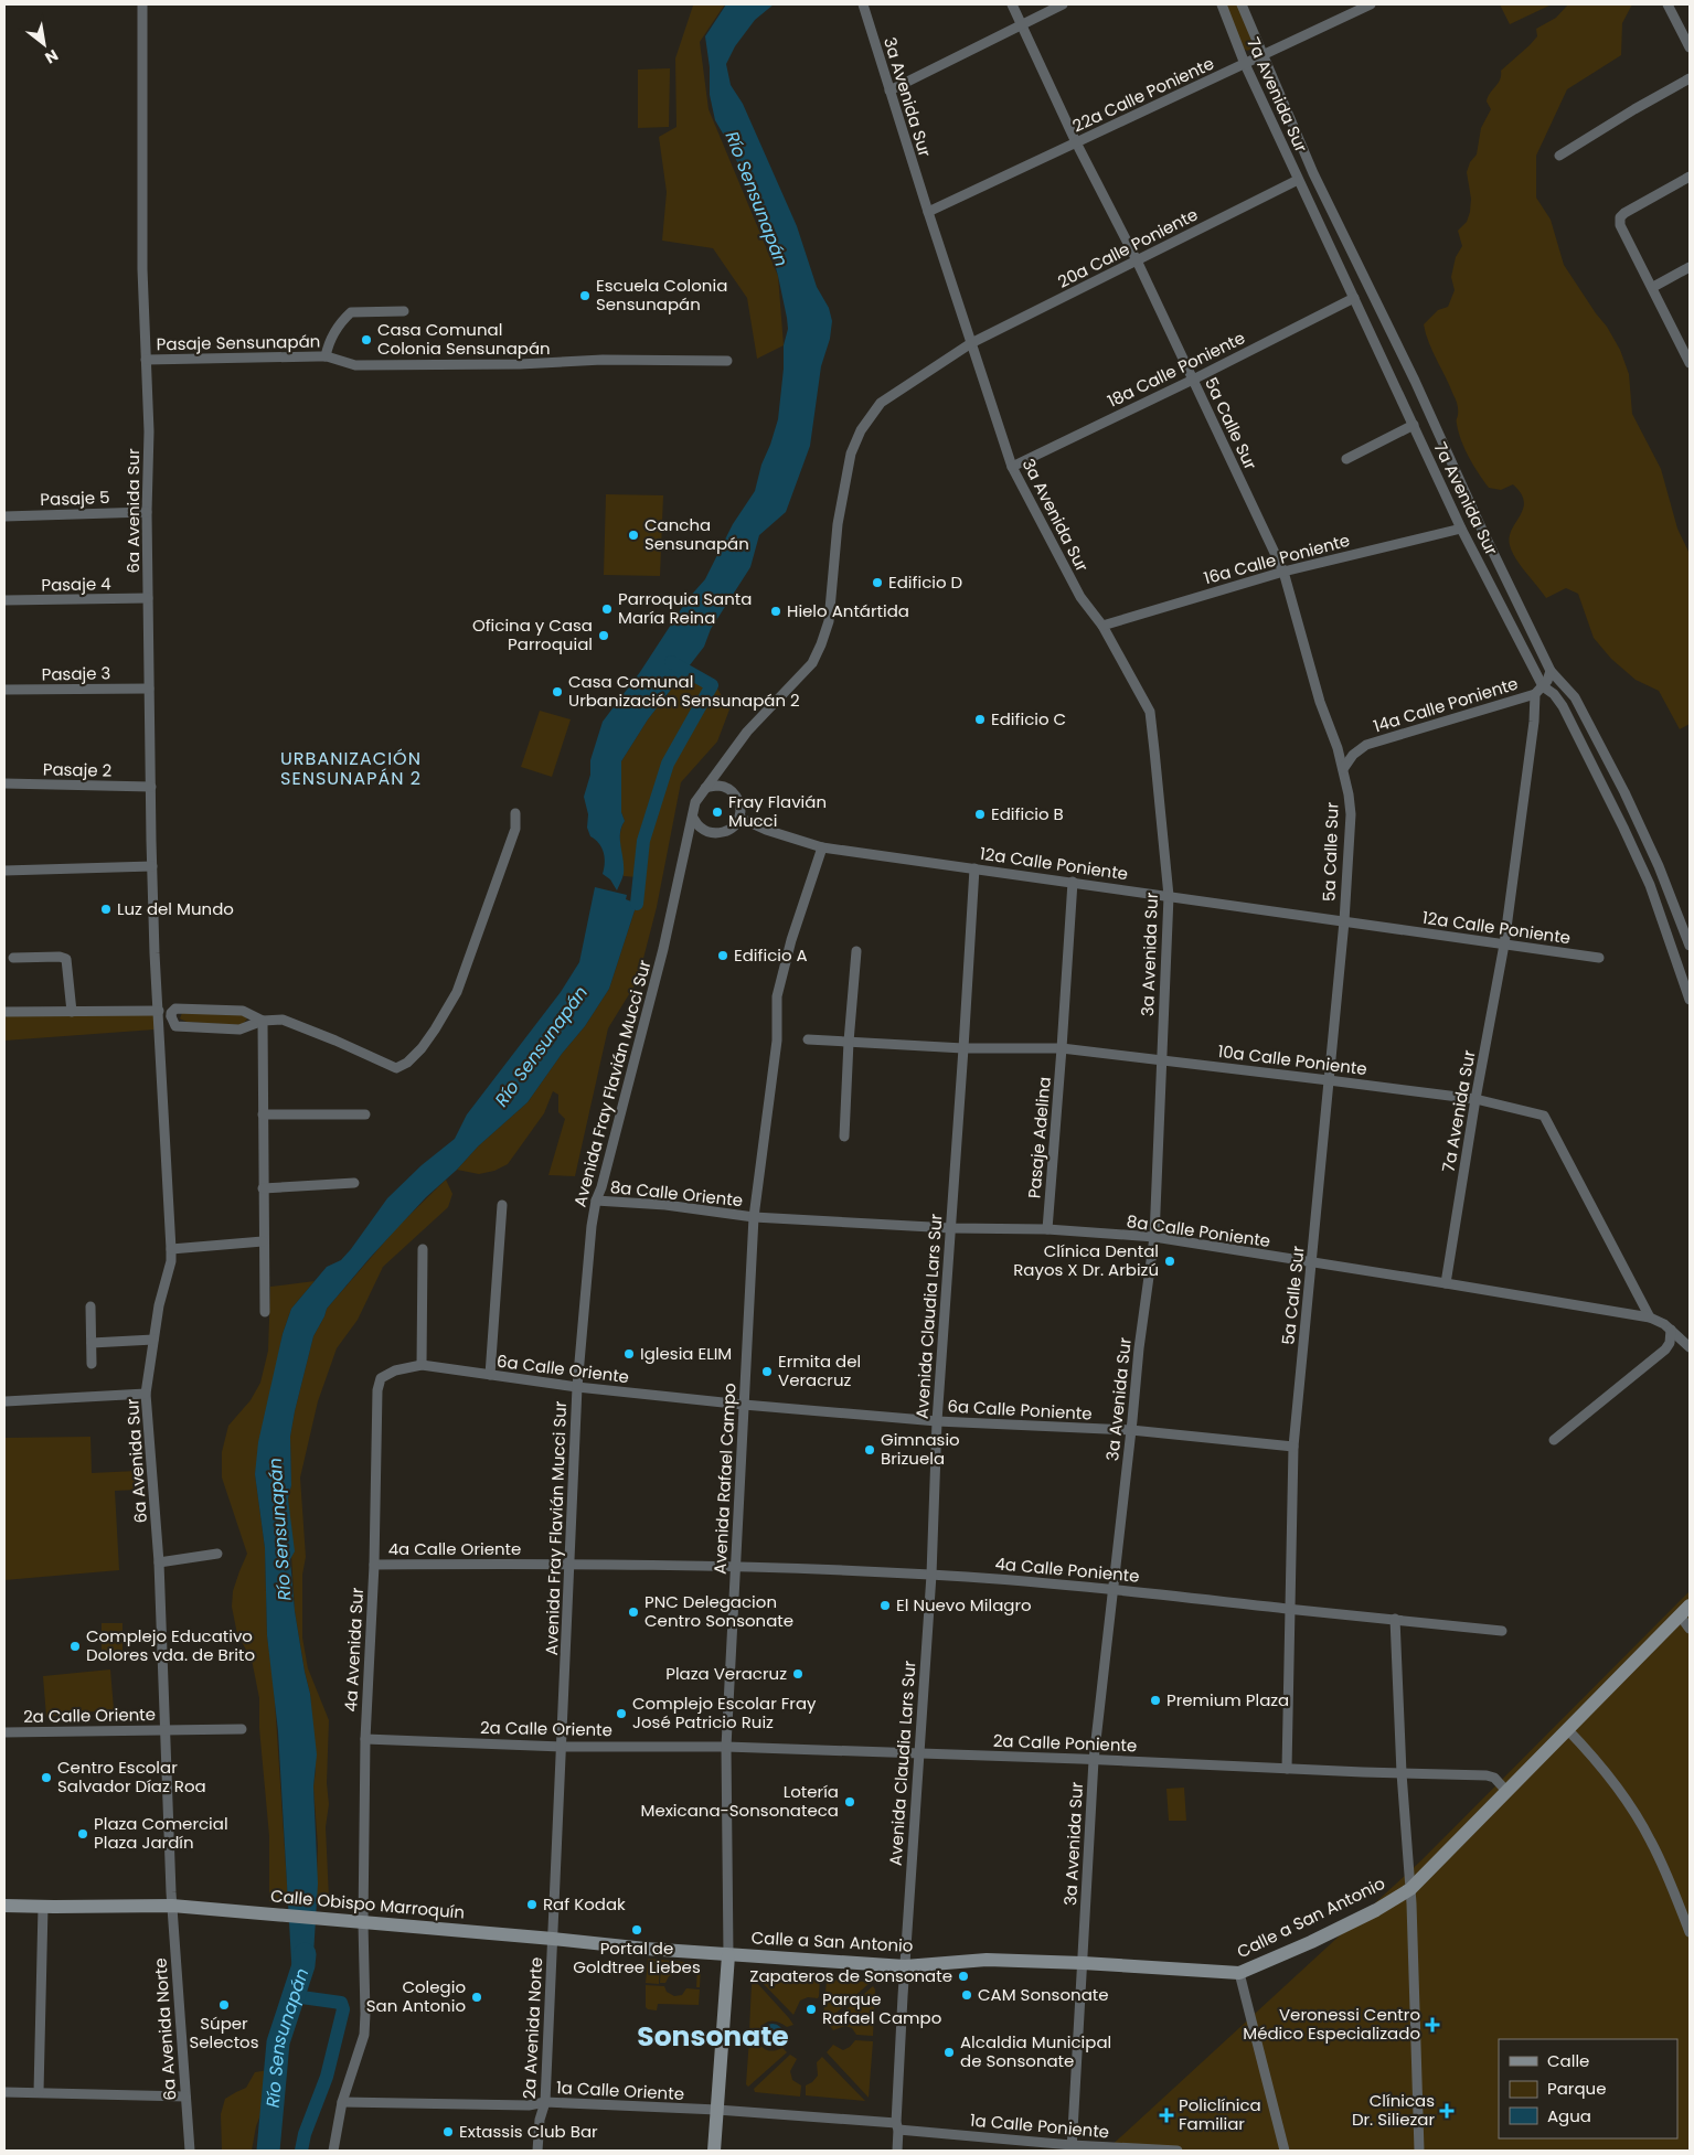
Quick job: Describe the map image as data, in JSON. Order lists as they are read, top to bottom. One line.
{"streets":{"street":["22a Calle Poniente","7a Avenida Sur","3a Avenida Sur","20a Calle Poniente","Pasaje Sensunapán","18a Calle Poniente","5a Calle Sur","Pasaje 5","6a Avenida Sur","16a Calle Poniente","Pasaje 4","Pasaje 3","14a Calle Poniente","Pasaje 2","12a Calle Poniente","10a Calle Poniente","Avenida Fray Flavián Mucci Sur","Pasaje Adelina","8a Calle Oriente","8a Calle Poniente","Avenida Claudia Lars Sur","6a Calle Oriente","6a Calle Poniente","Avenida Rafael Campo","4a Calle Oriente","4a Calle Poniente","4a Avenida Sur","2a Calle Oriente","2a Calle Poniente","Calle Obispo Marroquín","Calle a San Antonio","2a Avenida Norte","6a Avenida Norte","1a Calle Oriente","1a Calle Poniente"]},"crossings":[["22a Calle Poniente","7a Avenida Sur"],["22a Calle Poniente","3a Avenida Sur"],["22a Calle Poniente","5a Calle Sur"],["7a Avenida Sur","20a Calle Poniente"],["7a Avenida Sur","18a Calle Poniente"],["7a Avenida Sur","16a Calle Poniente"],["7a Avenida Sur","14a Calle Poniente"],["7a Avenida Sur","12a Calle Poniente"],["7a Avenida Sur","10a Calle Poniente"],["7a Avenida Sur","8a Calle Poniente"],["3a Avenida Sur","20a Calle Poniente"],["3a Avenida Sur","18a Calle Poniente"],["3a Avenida Sur","16a Calle Poniente"],["3a Avenida Sur","12a Calle Poniente"],["3a Avenida Sur","10a Calle Poniente"],["3a Avenida Sur","Avenida Fray Flavián Mucci Sur"],["3a Avenida Sur","8a Calle Poniente"],["3a Avenida Sur","6a Calle Poniente"],["3a Avenida Sur","4a Calle Poniente"],["3a Avenida Sur","2a Calle Poniente"],["3a Avenida Sur","Calle a San Antonio"],["3a Avenida Sur","1a Calle Poniente"],["20a Calle Poniente","5a Calle Sur"],["20a Calle Poniente","Avenida Fray Flavián Mucci Sur"],["Pasaje Sensunapán","6a Avenida Sur"],["18a Calle Poniente","5a Calle Sur"],["5a Calle Sur","16a Calle Poniente"],["5a Calle Sur","14a Calle Poniente"],["5a Calle Sur","12a Calle Poniente"],["5a Calle Sur","10a Calle Poniente"],["5a Calle Sur","8a Calle Poniente"],["5a Calle Sur","6a Calle Poniente"],["5a Calle Sur","4a Calle Poniente"],["5a Calle Sur","2a Calle Poniente"],["Pasaje 5","6a Avenida Sur"],["6a Avenida Sur","Pasaje 4"],["6a Avenida Sur","Pasaje 3"],["6a Avenida Sur","Pasaje 2"],["6a Avenida Sur","2a Calle Oriente"],["6a Avenida Sur","Calle Obispo Marroquín"],["6a Avenida Sur","6a Avenida Norte"],["12a Calle Poniente","Avenida Fray Flavián Mucci Sur"],["12a Calle Poniente","Pasaje Adelina"],["12a Calle Poniente","Avenida Claudia Lars Sur"],["12a Calle Poniente","Avenida Rafael Campo"],["10a Calle Poniente","Pasaje Adelina"],["10a Calle Poniente","8a Calle Poniente"],["10a Calle Poniente","Avenida Claudia Lars Sur"],["Avenida Fray Flavián Mucci Sur","8a Calle Oriente"],["Avenida Fray Flavián Mucci Sur","6a Calle Oriente"],["Avenida Fray Flavián Mucci Sur","4a Calle Oriente"],["Avenida Fray Flavián Mucci Sur","2a Calle Oriente"],["Avenida Fray Flavián Mucci Sur","Calle Obispo Marroquín"],["Avenida Fray Flavián Mucci Sur","2a Avenida Norte"],["Pasaje Adelina","8a Calle Poniente"],["8a Calle Oriente","8a Calle Poniente"],["8a Calle Oriente","Avenida Rafael Campo"],["8a Calle Poniente","Avenida Claudia Lars Sur"],["8a Calle Poniente","Avenida Rafael Campo"],["Avenida Claudia Lars Sur","6a Calle Poniente"],["Avenida Claudia Lars Sur","4a Calle Poniente"],["Avenida Claudia Lars Sur","2a Calle Poniente"],["Avenida Claudia Lars Sur","Calle a San Antonio"],["Avenida Claudia Lars Sur","1a Calle Oriente"],["Avenida Claudia Lars Sur","1a Calle Poniente"],["6a Calle Oriente","6a Calle Poniente"],["6a Calle Oriente","Avenida Rafael Campo"],["6a Calle Oriente","4a Avenida Sur"],["6a Calle Poniente","Avenida Rafael Campo"],["Avenida Rafael Campo","4a Calle Oriente"],["Avenida Rafael Campo","4a Calle Poniente"],["Avenida Rafael Campo","2a Calle Oriente"],["Avenida Rafael Campo","2a Calle Poniente"],["Avenida Rafael Campo","Calle Obispo Marroquín"],["Avenida Rafael Campo","Calle a San Antonio"],["4a Calle Oriente","4a Calle Poniente"],["4a Calle Oriente","4a Avenida Sur"],["4a Avenida Sur","2a Calle Oriente"],["4a Avenida Sur","Calle Obispo Marroquín"],["4a Avenida Sur","1a Calle Oriente"],["2a Calle Oriente","2a Calle Poniente"],["2a Calle Poniente","Calle a San Antonio"],["Calle Obispo Marroquín","Calle a San Antonio"],["Calle Obispo Marroquín","2a Avenida Norte"],["Calle Obispo Marroquín","6a Avenida Norte"],["2a Avenida Norte","1a Calle Oriente"],["1a Calle Oriente","1a Calle Poniente"]],"districts":["URBANIZACIÓN SENSUNAPÁN 2","Sonsonate"],"water":["Río Sensunapán"],"places":{"other":["Escuela Colonia Sensunapán","Casa Comunal Colonia Sensunapán","Cancha Sensunapán","Edificio D","Parroquia Santa María Reina","Hielo Antártida","Oficina y Casa Parroquial","Casa Comunal Urbanización Sensunapán 2","Edificio C","Fray Flavián Mucci","Edificio B","Luz del Mundo","Edificio A","Clínica Dental Rayos X Dr. Arbizú","Iglesia ELIM","Ermita del Veracruz","Gimnasio Brizuela","El Nuevo Milagro","PNC Delegacion Centro Sonsonate","Complejo Educativo Dolores vda. de Brito","Plaza Veracruz","Premium Plaza","Complejo Escolar Fray José Patricio Ruiz","Centro Escolar Salvador Díaz Roa","Lotería Mexicana-Sonsonateca","Plaza Comercial Plaza Jardín","Raf Kodak","Portal de Goldtree Liebes","Zapateros de Sonsonate","CAM Sonsonate","Colegio San Antonio","Súper Selectos","Parque Rafael Campo","Alcaldia Municipal de Sonsonate","Extassis Club Bar"],"health":["Veronessi Centro Médico Especializado","Clínicas Dr. Siliezar","Policlínica Familiar"]},"legend":["Calle","Parque","Agua"],"north":"bottom right"}
